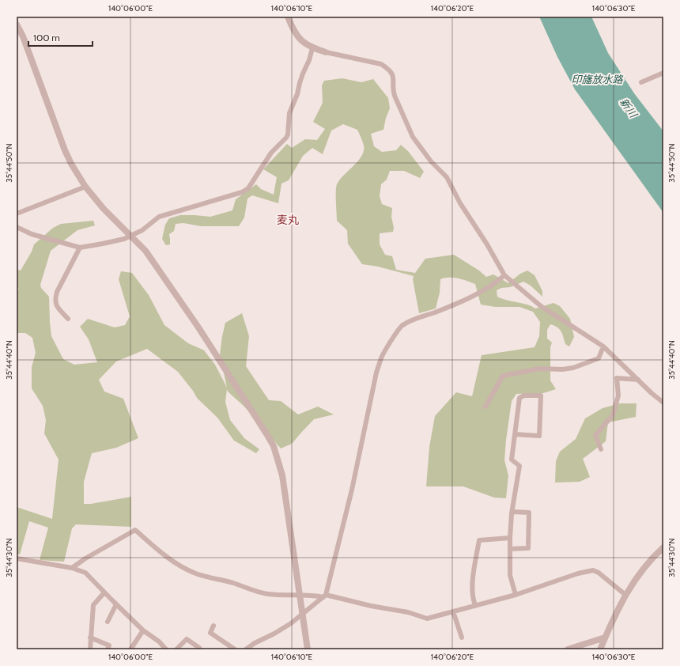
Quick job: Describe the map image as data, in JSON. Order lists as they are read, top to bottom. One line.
{"districts":["麦丸"],"water":["印旛放水路","新川"],"scale_bar":"100 m","coordinates":["140°06'00\"E","140°06'10\"E","140°06'20\"E","140°06'30\"E","35°44'50\"N","35°44'40\"N","35°44'30\"N"]}
